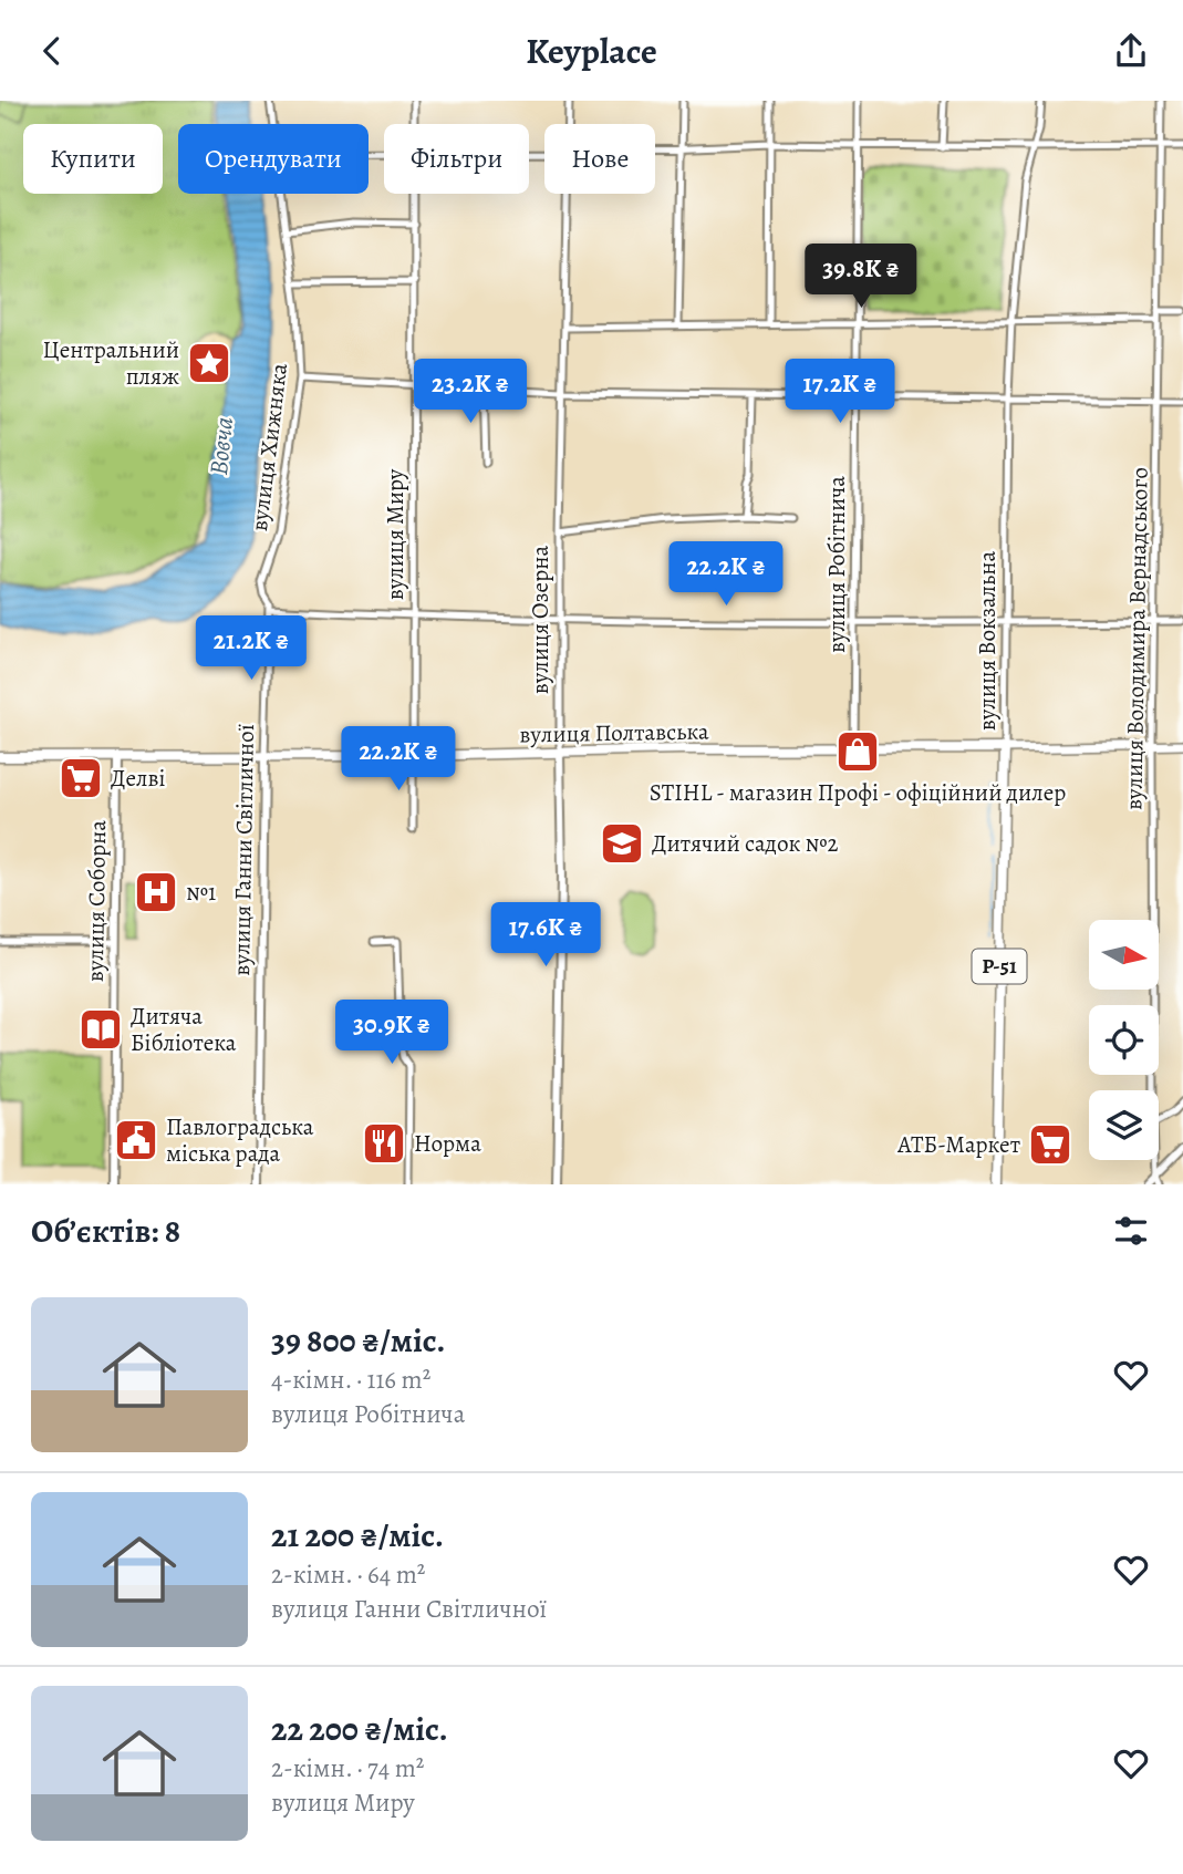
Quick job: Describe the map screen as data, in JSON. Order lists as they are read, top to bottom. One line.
{"streets":{"main road":["вулиця Вокзальна","вулиця Полтавська","Р-51"],"street":["вулиця Хижняка","вулиця Миру","вулиця Робітнича","вулиця Озерна","вулиця Володимира Вернадського","вулиця Ганни Світличної","вулиця Соборна"]},"crossings":[["вулиця Хижняка","вулиця Ганни Світличної"],["вулиця Миру","вулиця Полтавська"],["вулиця Робітнича","вулиця Полтавська"],["вулиця Озерна","вулиця Полтавська"],["вулиця Володимира Вернадського","вулиця Полтавська"],["вулиця Вокзальна","вулиця Полтавська"],["вулиця Полтавська","вулиця Ганни Світличної"],["вулиця Полтавська","вулиця Соборна"]],"water":["Вовча"],"places":{"place":["Центральний пляж"],"shop":["STIHL - магазин Профі - офіційний дилер"],"supermarket":["Делві","АТБ-Маркет"],"school or university":["Дитячий садок №2"],"hospital":["№1"],"library":["Дитяча Бiблiотека"],"public building":["Павлоградська міська рада"],"restaurant":["Норма"]},"north":"right","page":{"header":"Keyplace","chip":["Купити","Орендувати","Фільтри","Нове"],"price":["39.8K ₴","23.2K ₴","17.2K ₴","22.2K ₴","21.2K ₴","22.2K ₴","17.6K ₴","30.9K ₴"],"heading":"Об’єктів: 8","list":[{"name":"39 800 ₴/міс.","note":"4-кімн. · 116 m² · вулиця Робітнича"},{"name":"21 200 ₴/міс.","note":"2-кімн. · 64 m² · вулиця Ганни Світличної"},{"name":"22 200 ₴/міс.","note":"2-кімн. · 74 m² · вулиця Миру"}]}}
